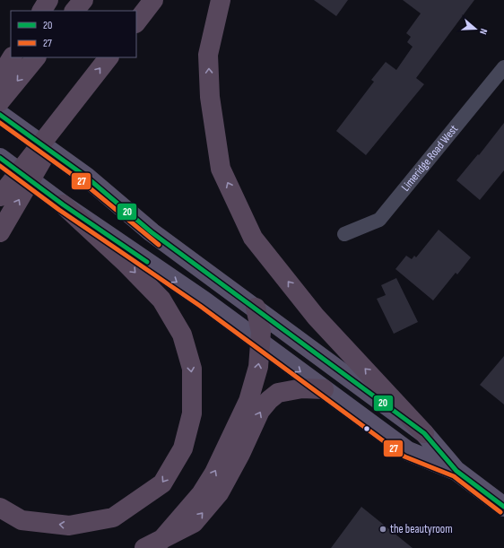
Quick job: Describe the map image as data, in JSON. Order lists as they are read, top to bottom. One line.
{"streets":{"street":["Limeridge Road West"]},"places":["the beautyroom"],"lines":["transit line 20","transit line 27"],"legend":["20","27"],"north":"right"}
